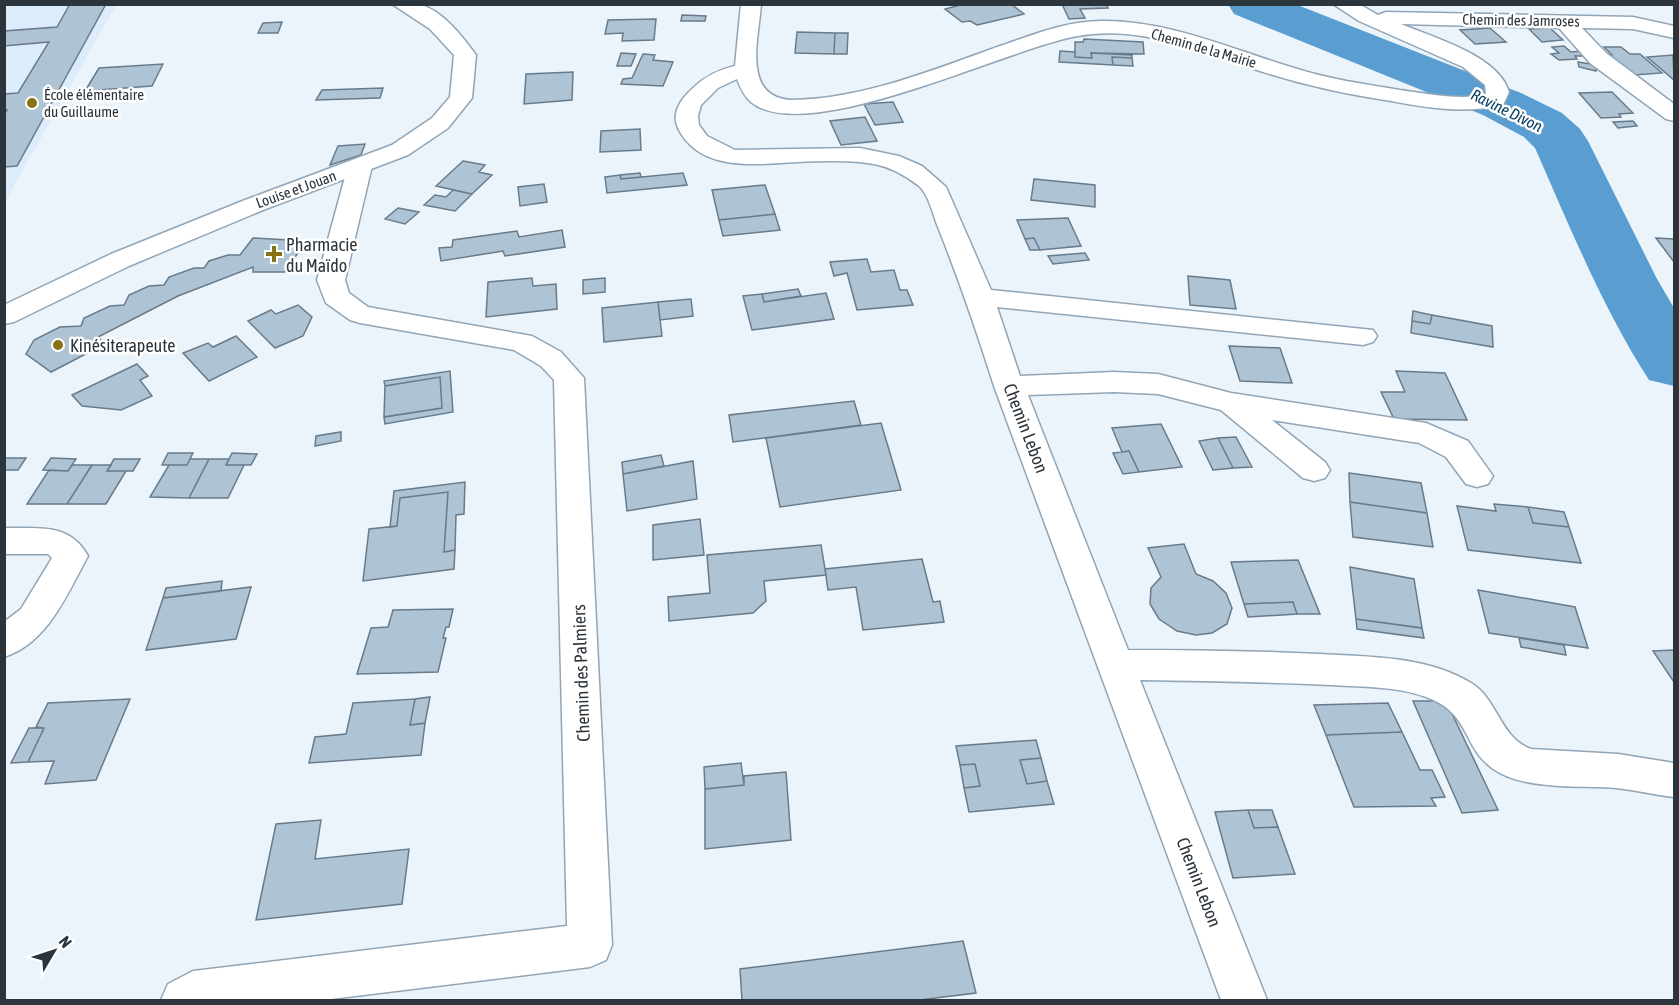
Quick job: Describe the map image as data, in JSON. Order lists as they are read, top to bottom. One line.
{"streets":{"street":["Chemin des Jamroses","Chemin de la Mairie","Louise et Jouan","Chemin Lebon","Chemin des Palmiers"]},"crossings":[["Chemin des Jamroses","Chemin de la Mairie"],["Chemin de la Mairie","Chemin Lebon"],["Louise et Jouan","Chemin des Palmiers"]],"water":["Ravine Divon"],"places":{"other":["École élémentaire du Guillaume","Kinésiterapeute"],"health":["Pharmacie du Maïdo"]},"north":"top right"}
